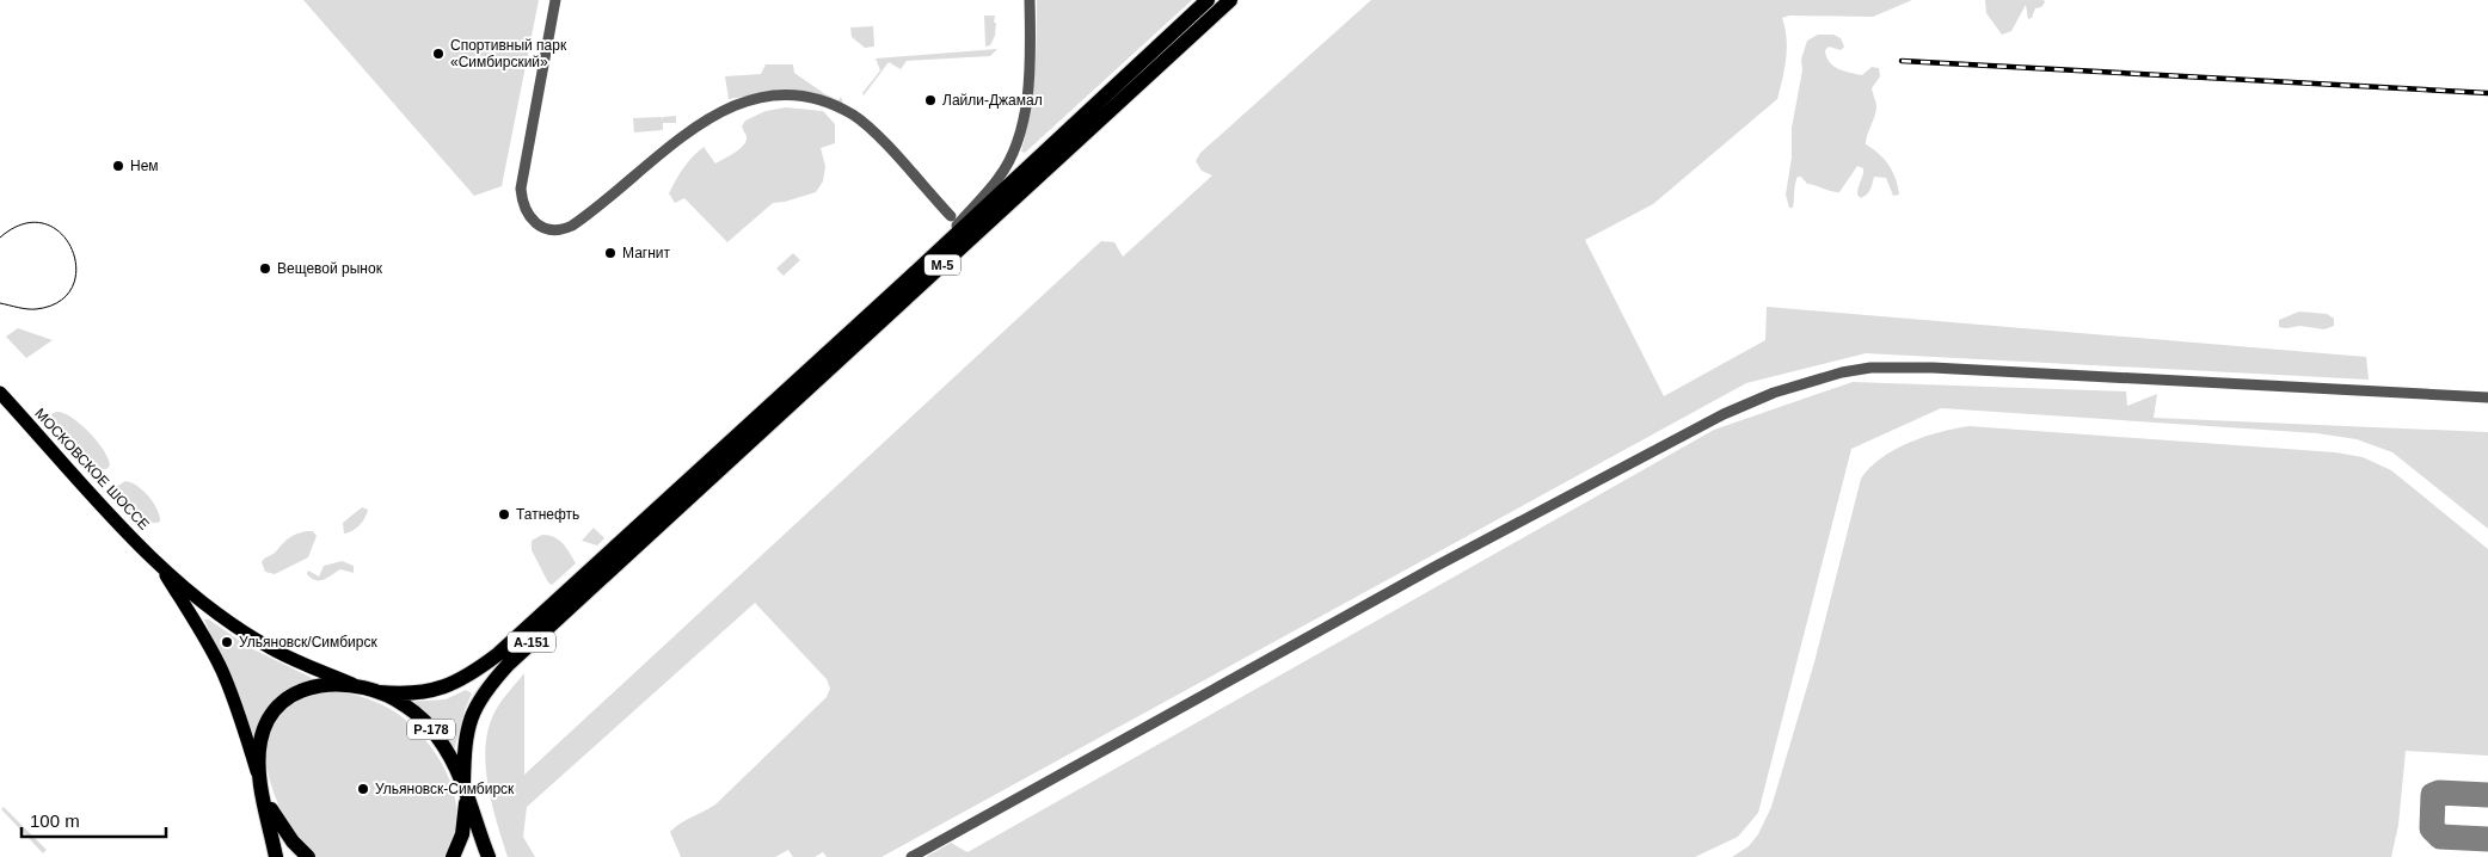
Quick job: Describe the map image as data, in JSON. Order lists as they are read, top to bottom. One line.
{"streets":{"highway":["М-5","А-151","Р-178"],"main road":["МОСКОВСКОЕ ШОССЕ"]},"crossings":[["М-5","А-151"],["А-151","Р-178"]],"places":["Спортивный парк «Симбирский»","Лайли-Джамал","Нем","Магнит","Вещевой рынок","Татнефть","Ульяновск/Симбирск","Ульяновск-Симбирск"],"scale_bar":"100 m"}
